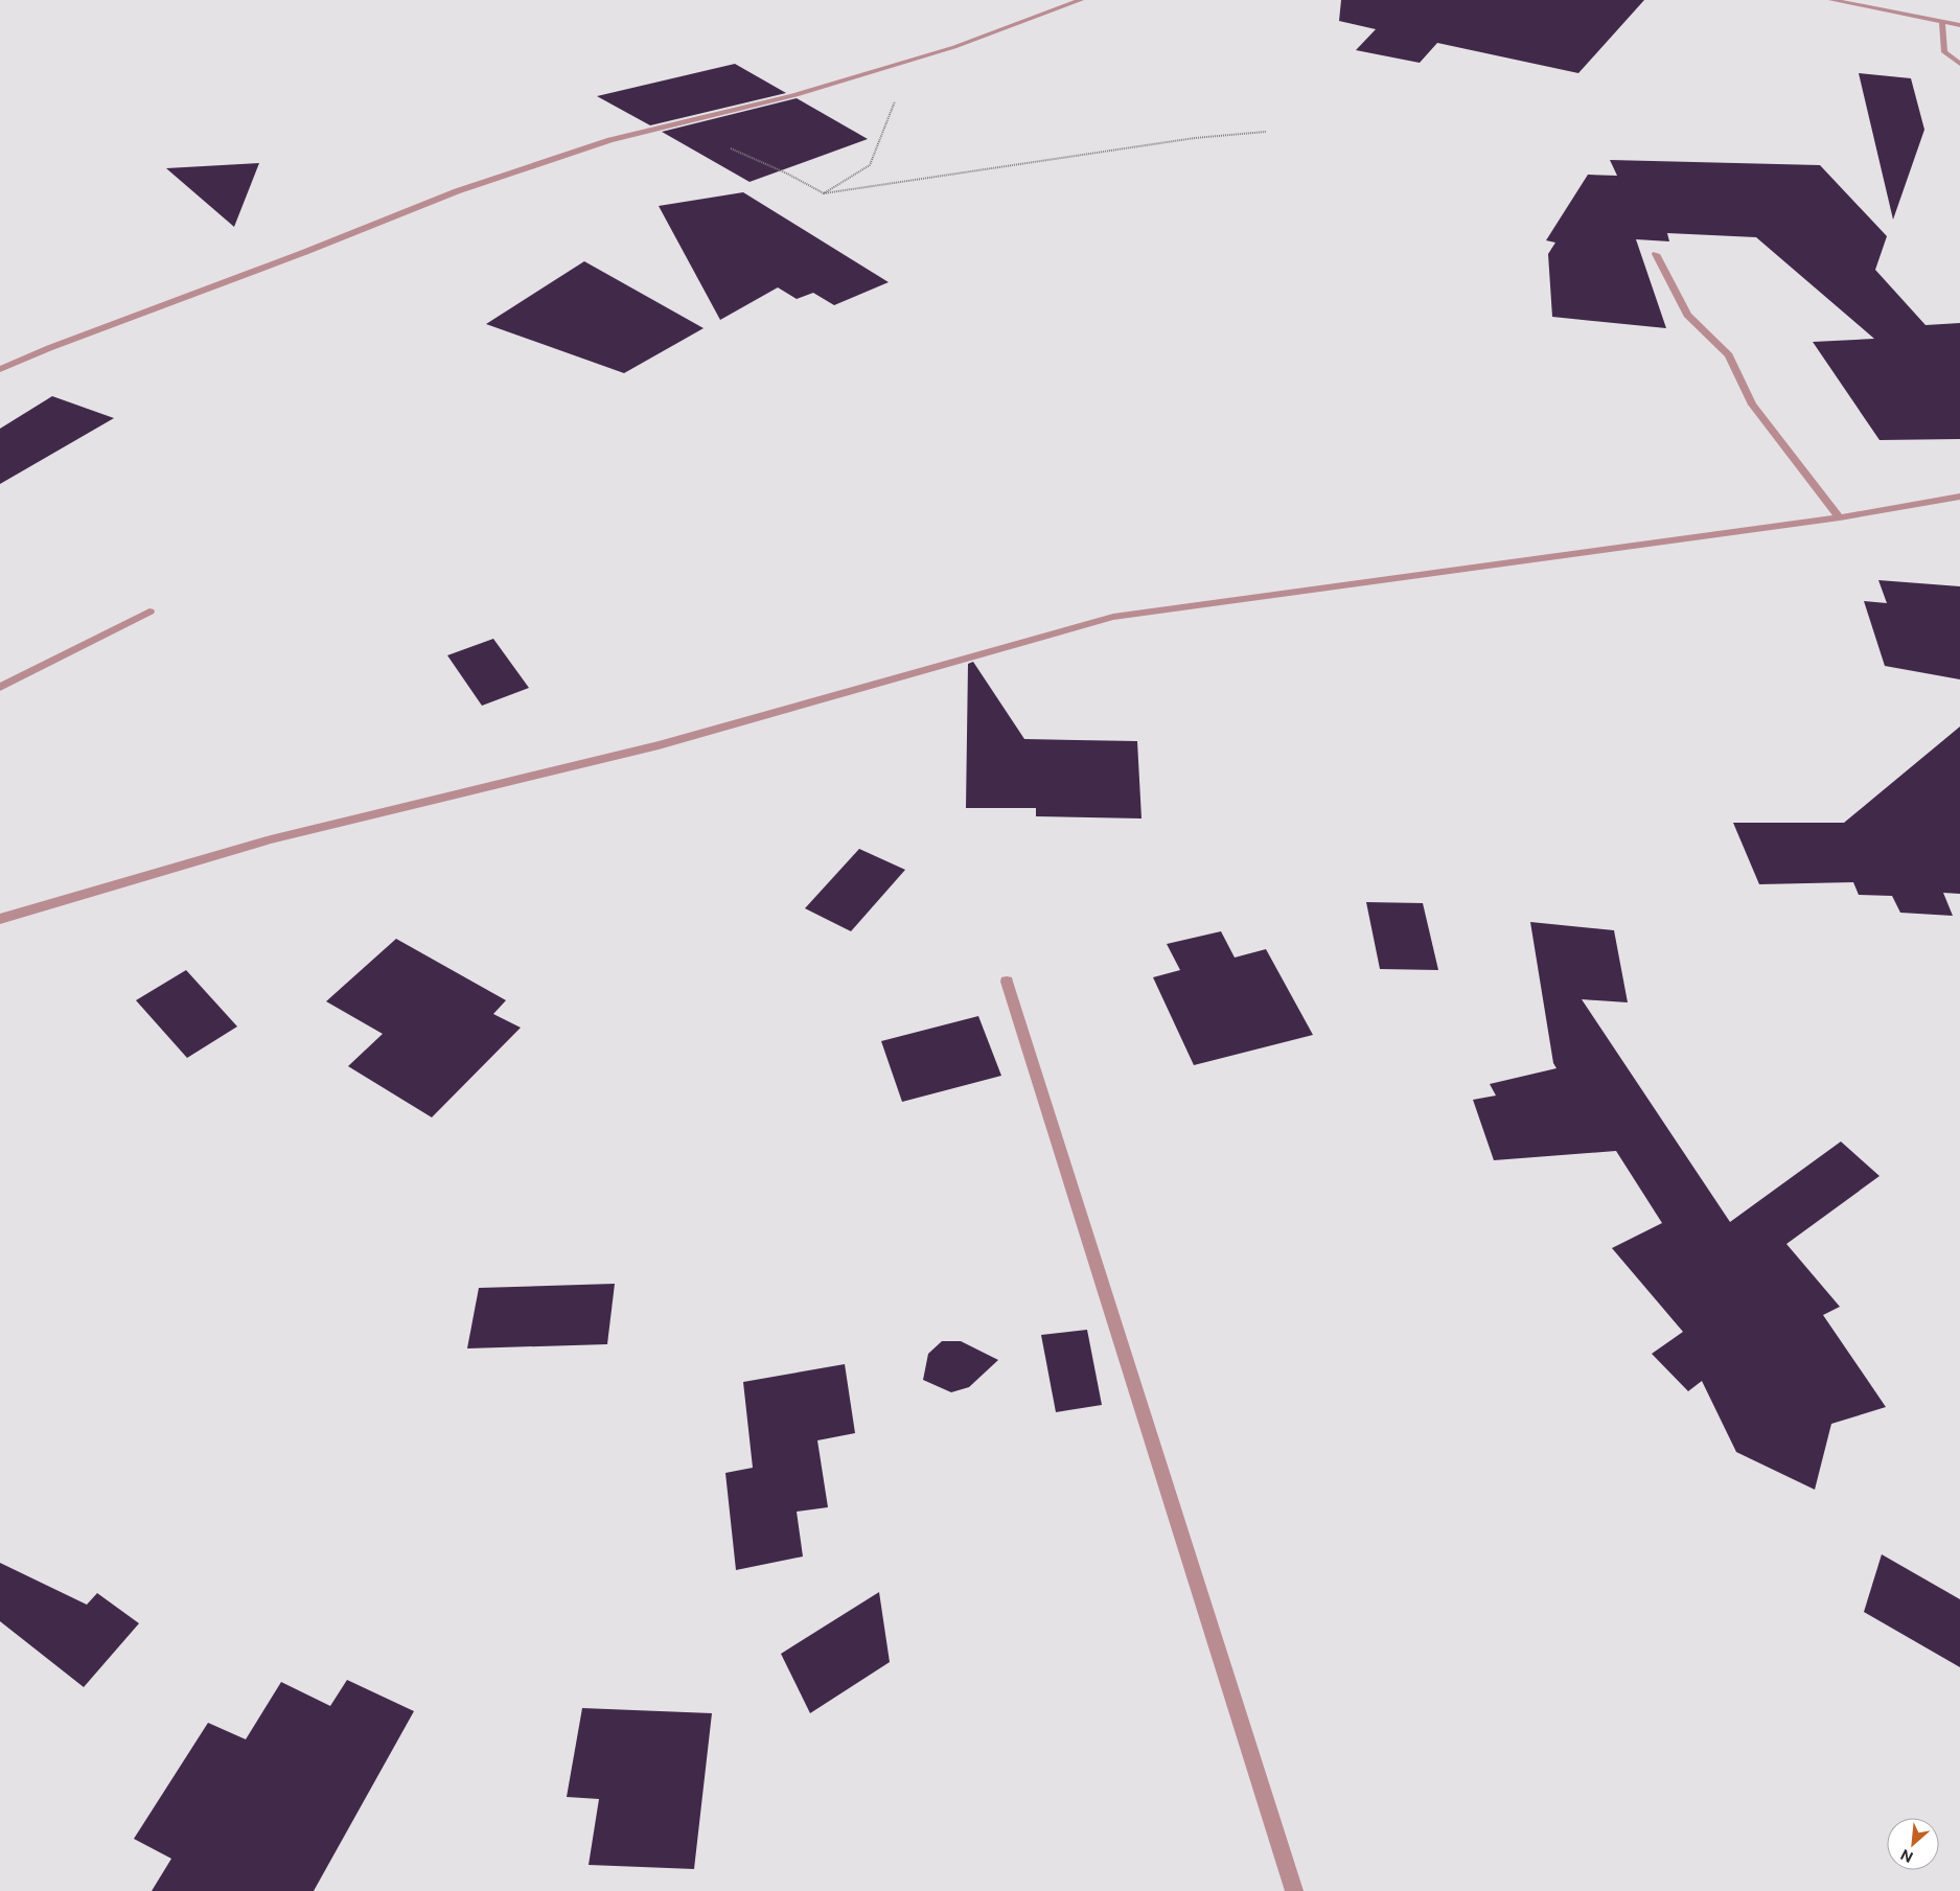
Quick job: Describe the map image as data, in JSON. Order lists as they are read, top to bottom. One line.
{"north":"bottom left"}
